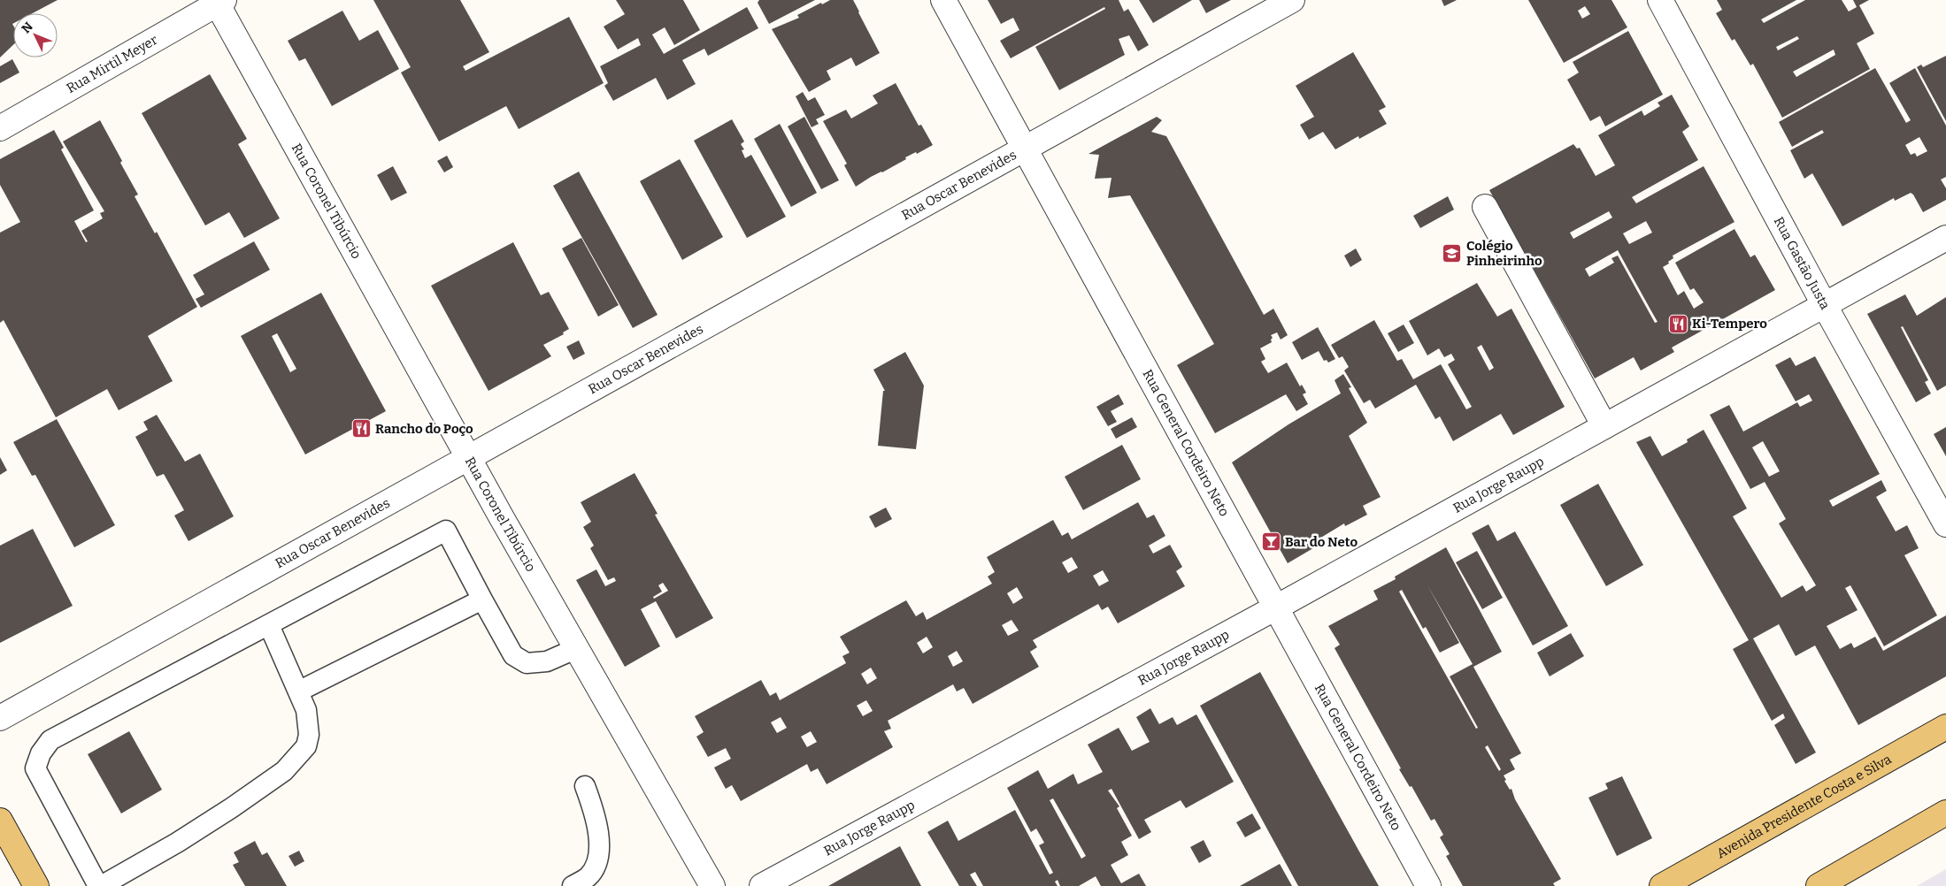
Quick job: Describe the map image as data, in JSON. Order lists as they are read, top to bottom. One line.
{"streets":{"main road":["Avenida Presidente Costa e Silva"],"street":["Rua Mirtil Meyer","Rua Oscar Benevides","Rua Coronel Tibúrcio","Rua Gastão Justa","Rua General Cordeiro Neto","Rua Jorge Raupp"]},"crossings":[["Rua Mirtil Meyer","Rua Coronel Tibúrcio"],["Rua Oscar Benevides","Rua Coronel Tibúrcio"],["Rua Oscar Benevides","Rua General Cordeiro Neto"],["Rua Gastão Justa","Rua Jorge Raupp"],["Rua General Cordeiro Neto","Rua Jorge Raupp"]],"places":{"school or university":["Colégio Pinheirinho"],"restaurant":["Ki-Tempero","Rancho do Poço"],"bar":["Bar do Neto"]},"north":"top left"}
